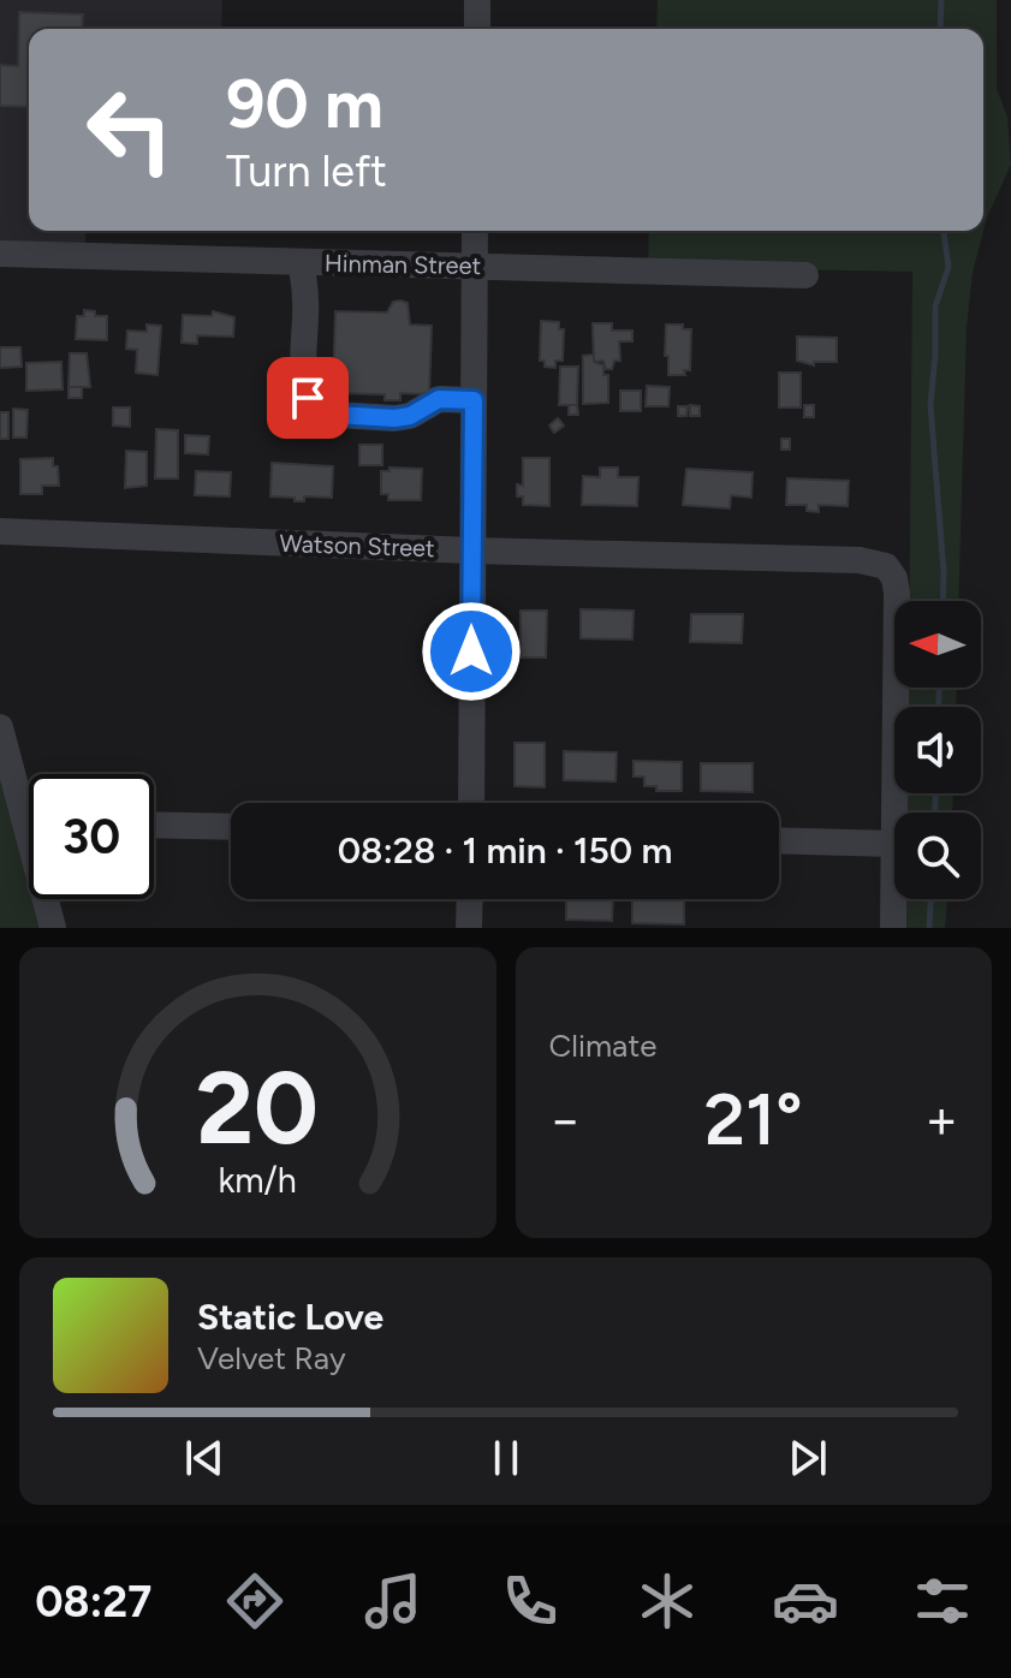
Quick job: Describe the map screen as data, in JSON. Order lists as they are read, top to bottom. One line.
{"streets":{"street":["Hinman Street","Watson Street"]},"north":"left","page":{"turn":["90 m","Turn left"],"limit":"30","trip":"08:28 · 1 min · 150 m","tile":"Climate","heat":["−","21°","+"],"song":["Static Love","Velvet Ray"],"tabs":"08:27","gauge":["20","km/h"]}}
